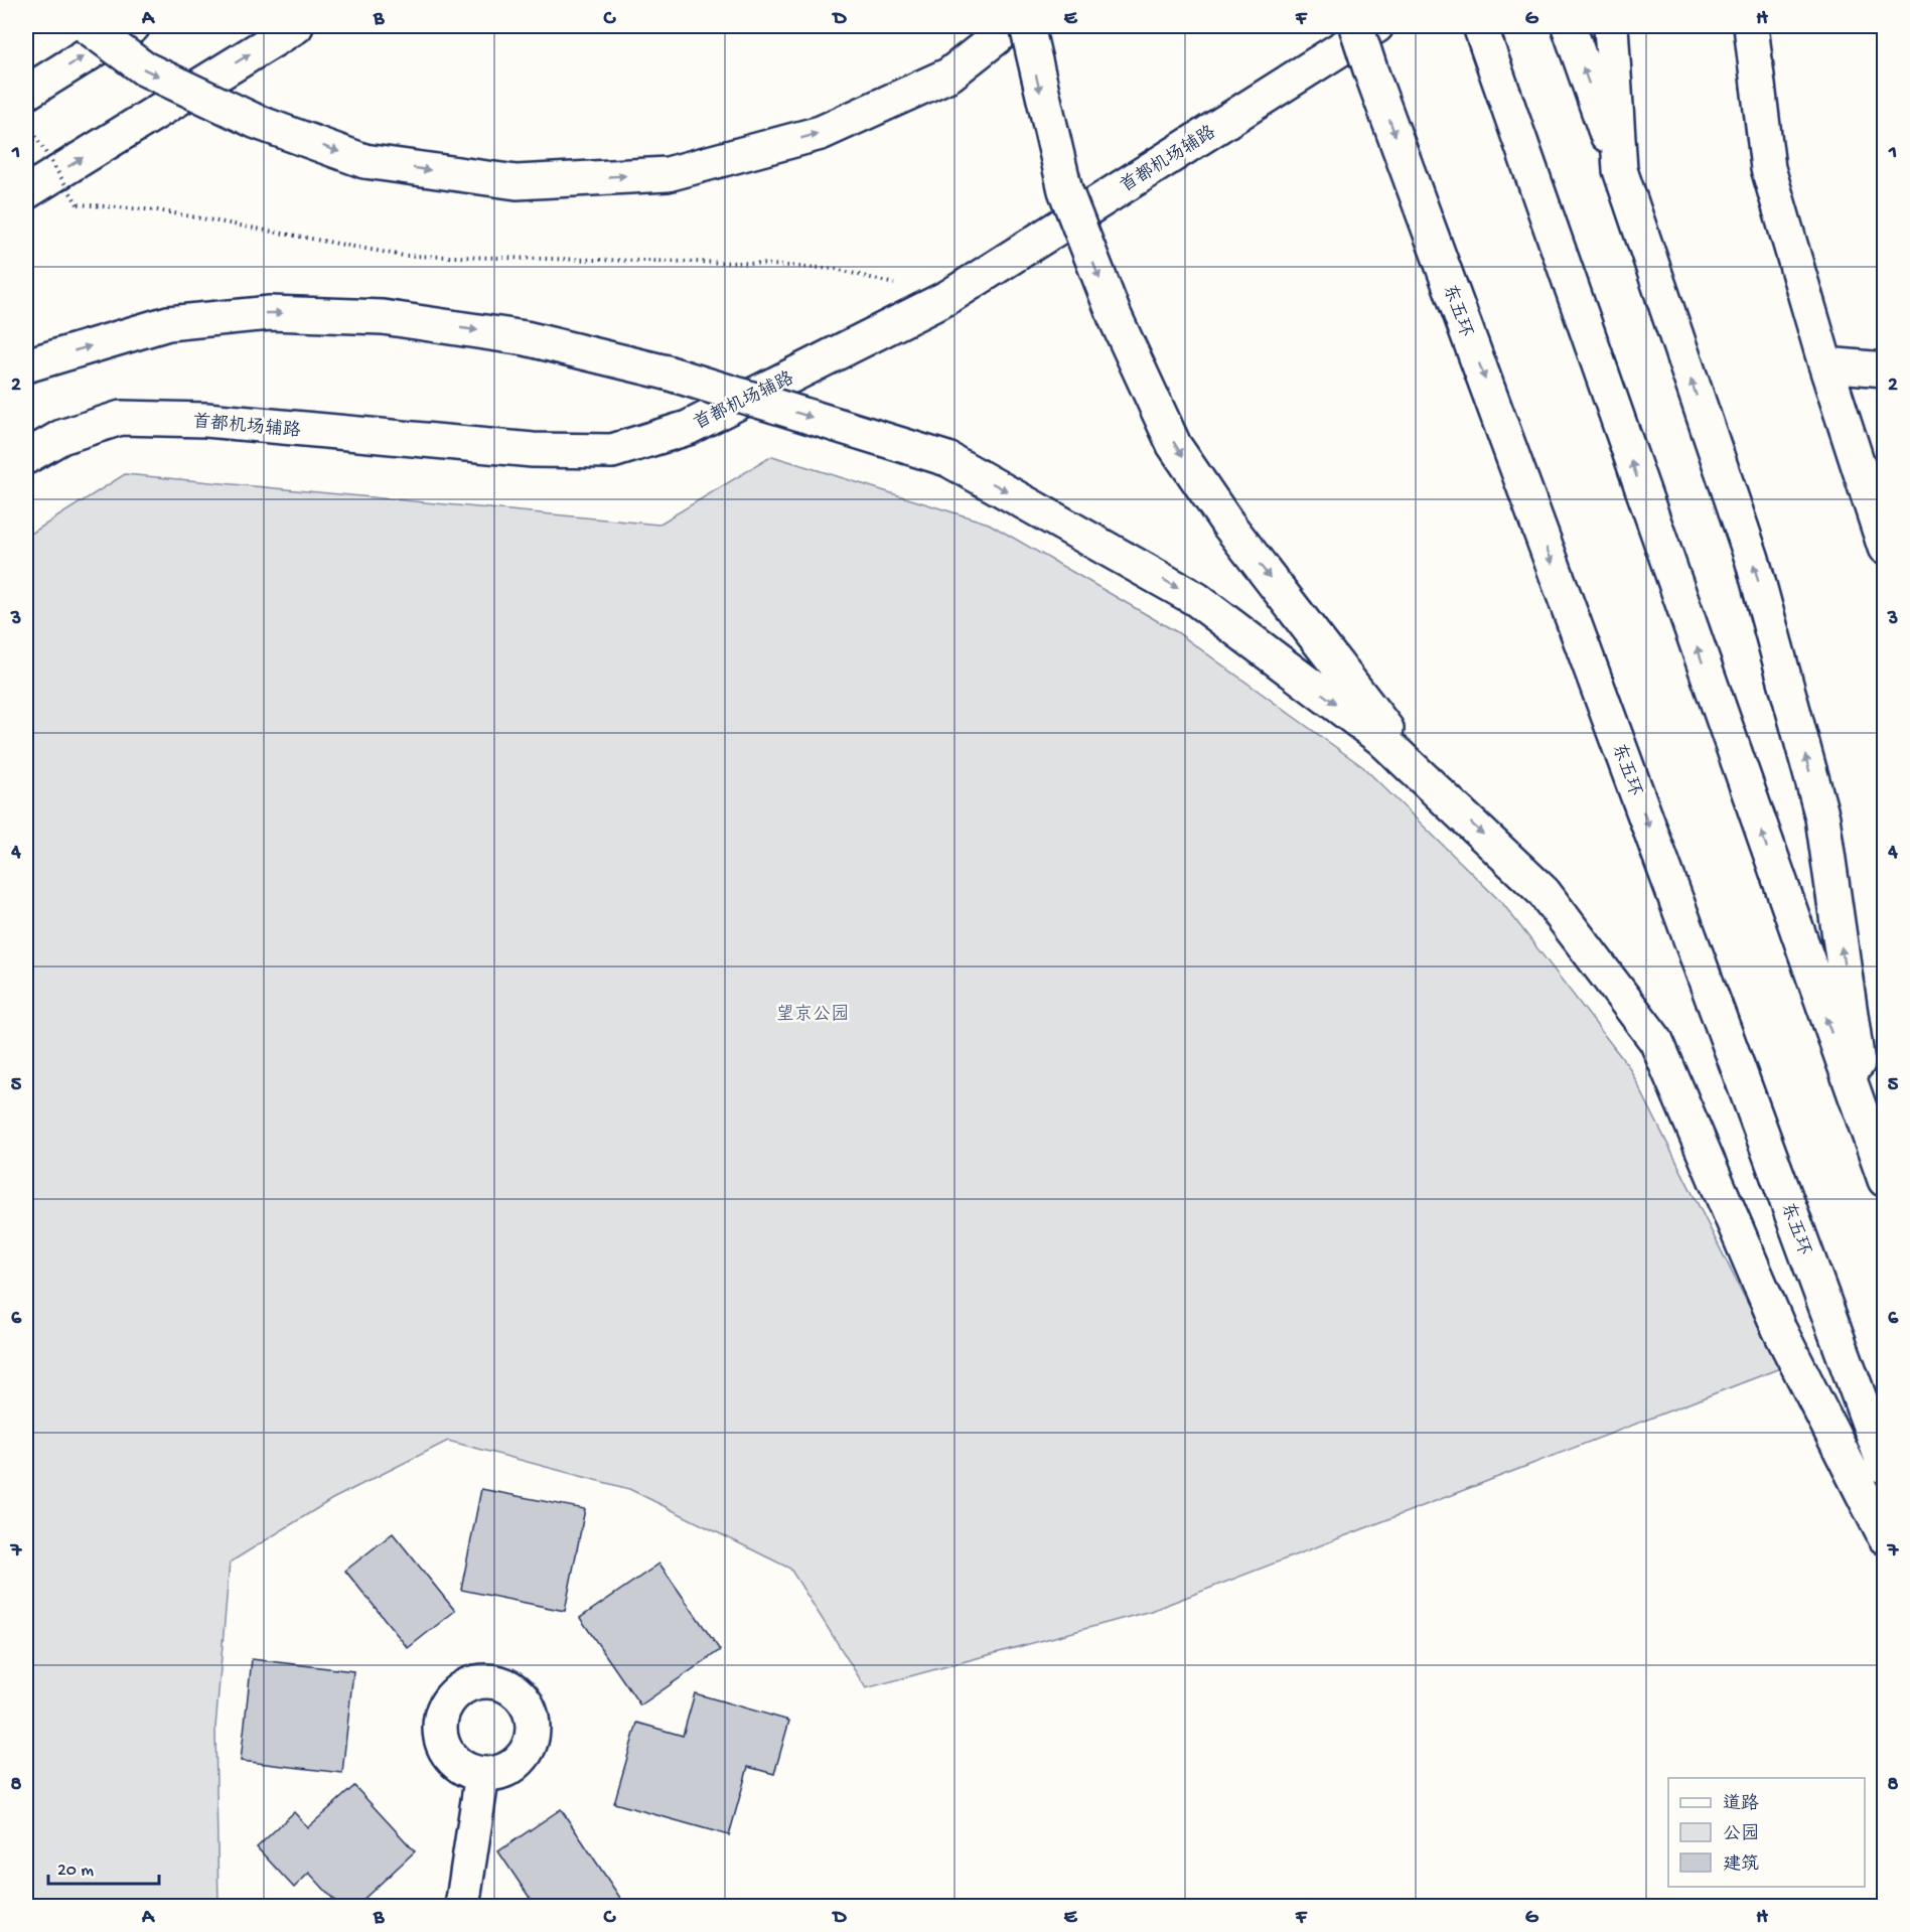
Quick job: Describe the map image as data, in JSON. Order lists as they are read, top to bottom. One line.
{"streets":{"main road":["首都机场辅路","东五环"]},"parks":["望京公园"],"legend":["道路","公园","建筑"],"scale_bar":"20 m","grid":{"columns":["A","B","C","D","E","F","G","H"],"rows":["1","2","3","4","5","6","7","8"]}}
